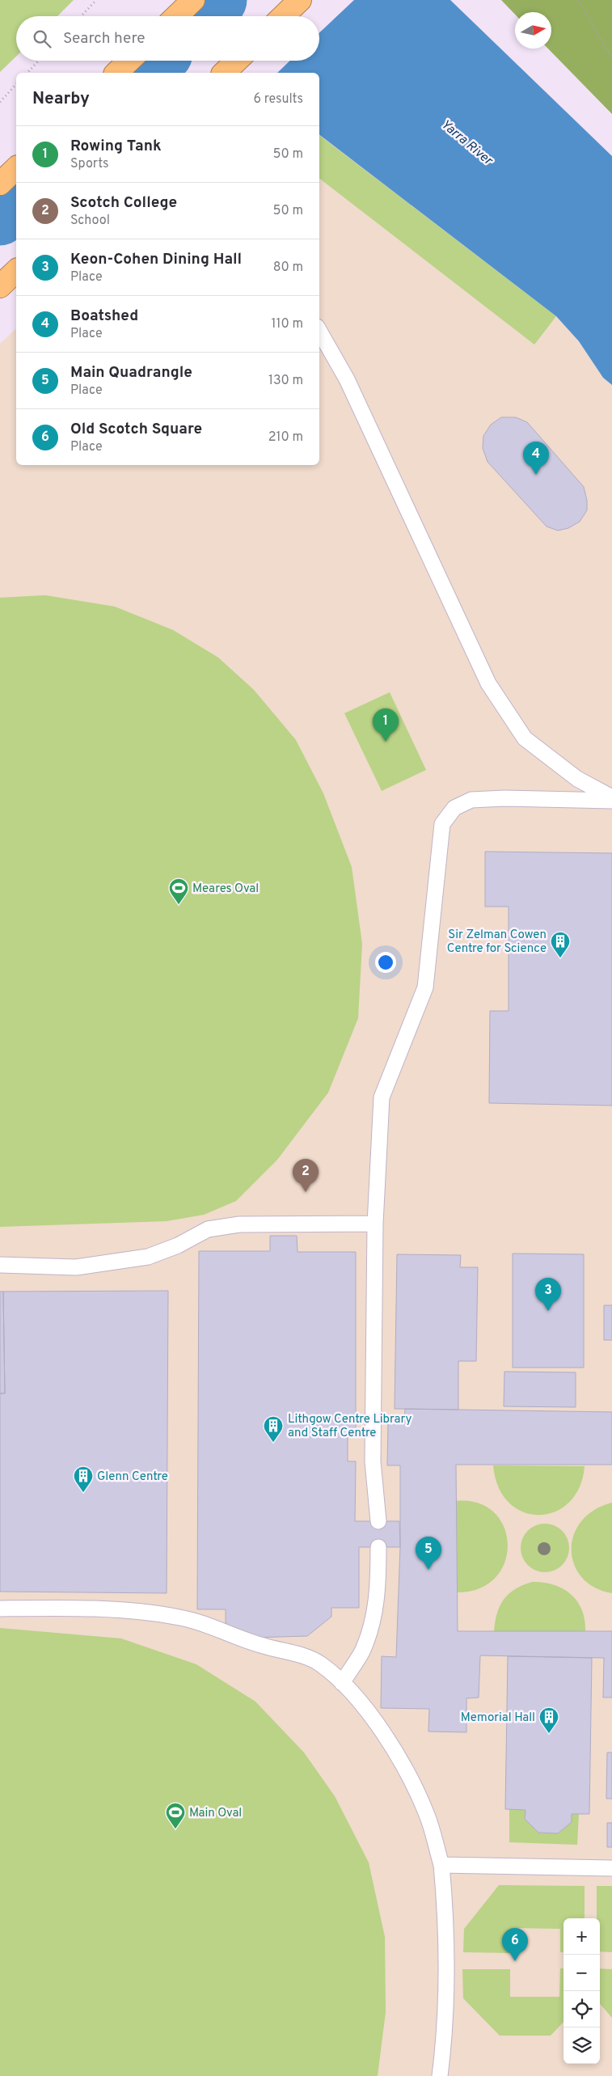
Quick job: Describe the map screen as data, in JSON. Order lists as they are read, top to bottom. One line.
{"water":["Yarra River"],"places":{"sports":["Meares Oval","Main Oval"],"building":["Sir Zelman Cowen Centre for Science","Lithgow Centre Library and Staff Centre","Glenn Centre","Memorial Hall"]},"north":"right","page":{"search":"Search here","heading":["Nearby","6 results"],"list":[{"mark":"1","name":"Rowing Tank","note":"Sports","value":"50 m"},{"mark":"2","name":"Scotch College","note":"School","value":"50 m"},{"mark":"3","name":"Keon-Cohen Dining Hall","note":"Place","value":"80 m"},{"mark":"4","name":"Boatshed","note":"Place","value":"110 m"},{"mark":"5","name":"Main Quadrangle","note":"Place","value":"130 m"},{"mark":"6","name":"Old Scotch Square","note":"Place","value":"210 m"}],"pins":["4","1","2","3","5","6"],"map_buttons":["+","−"]}}
